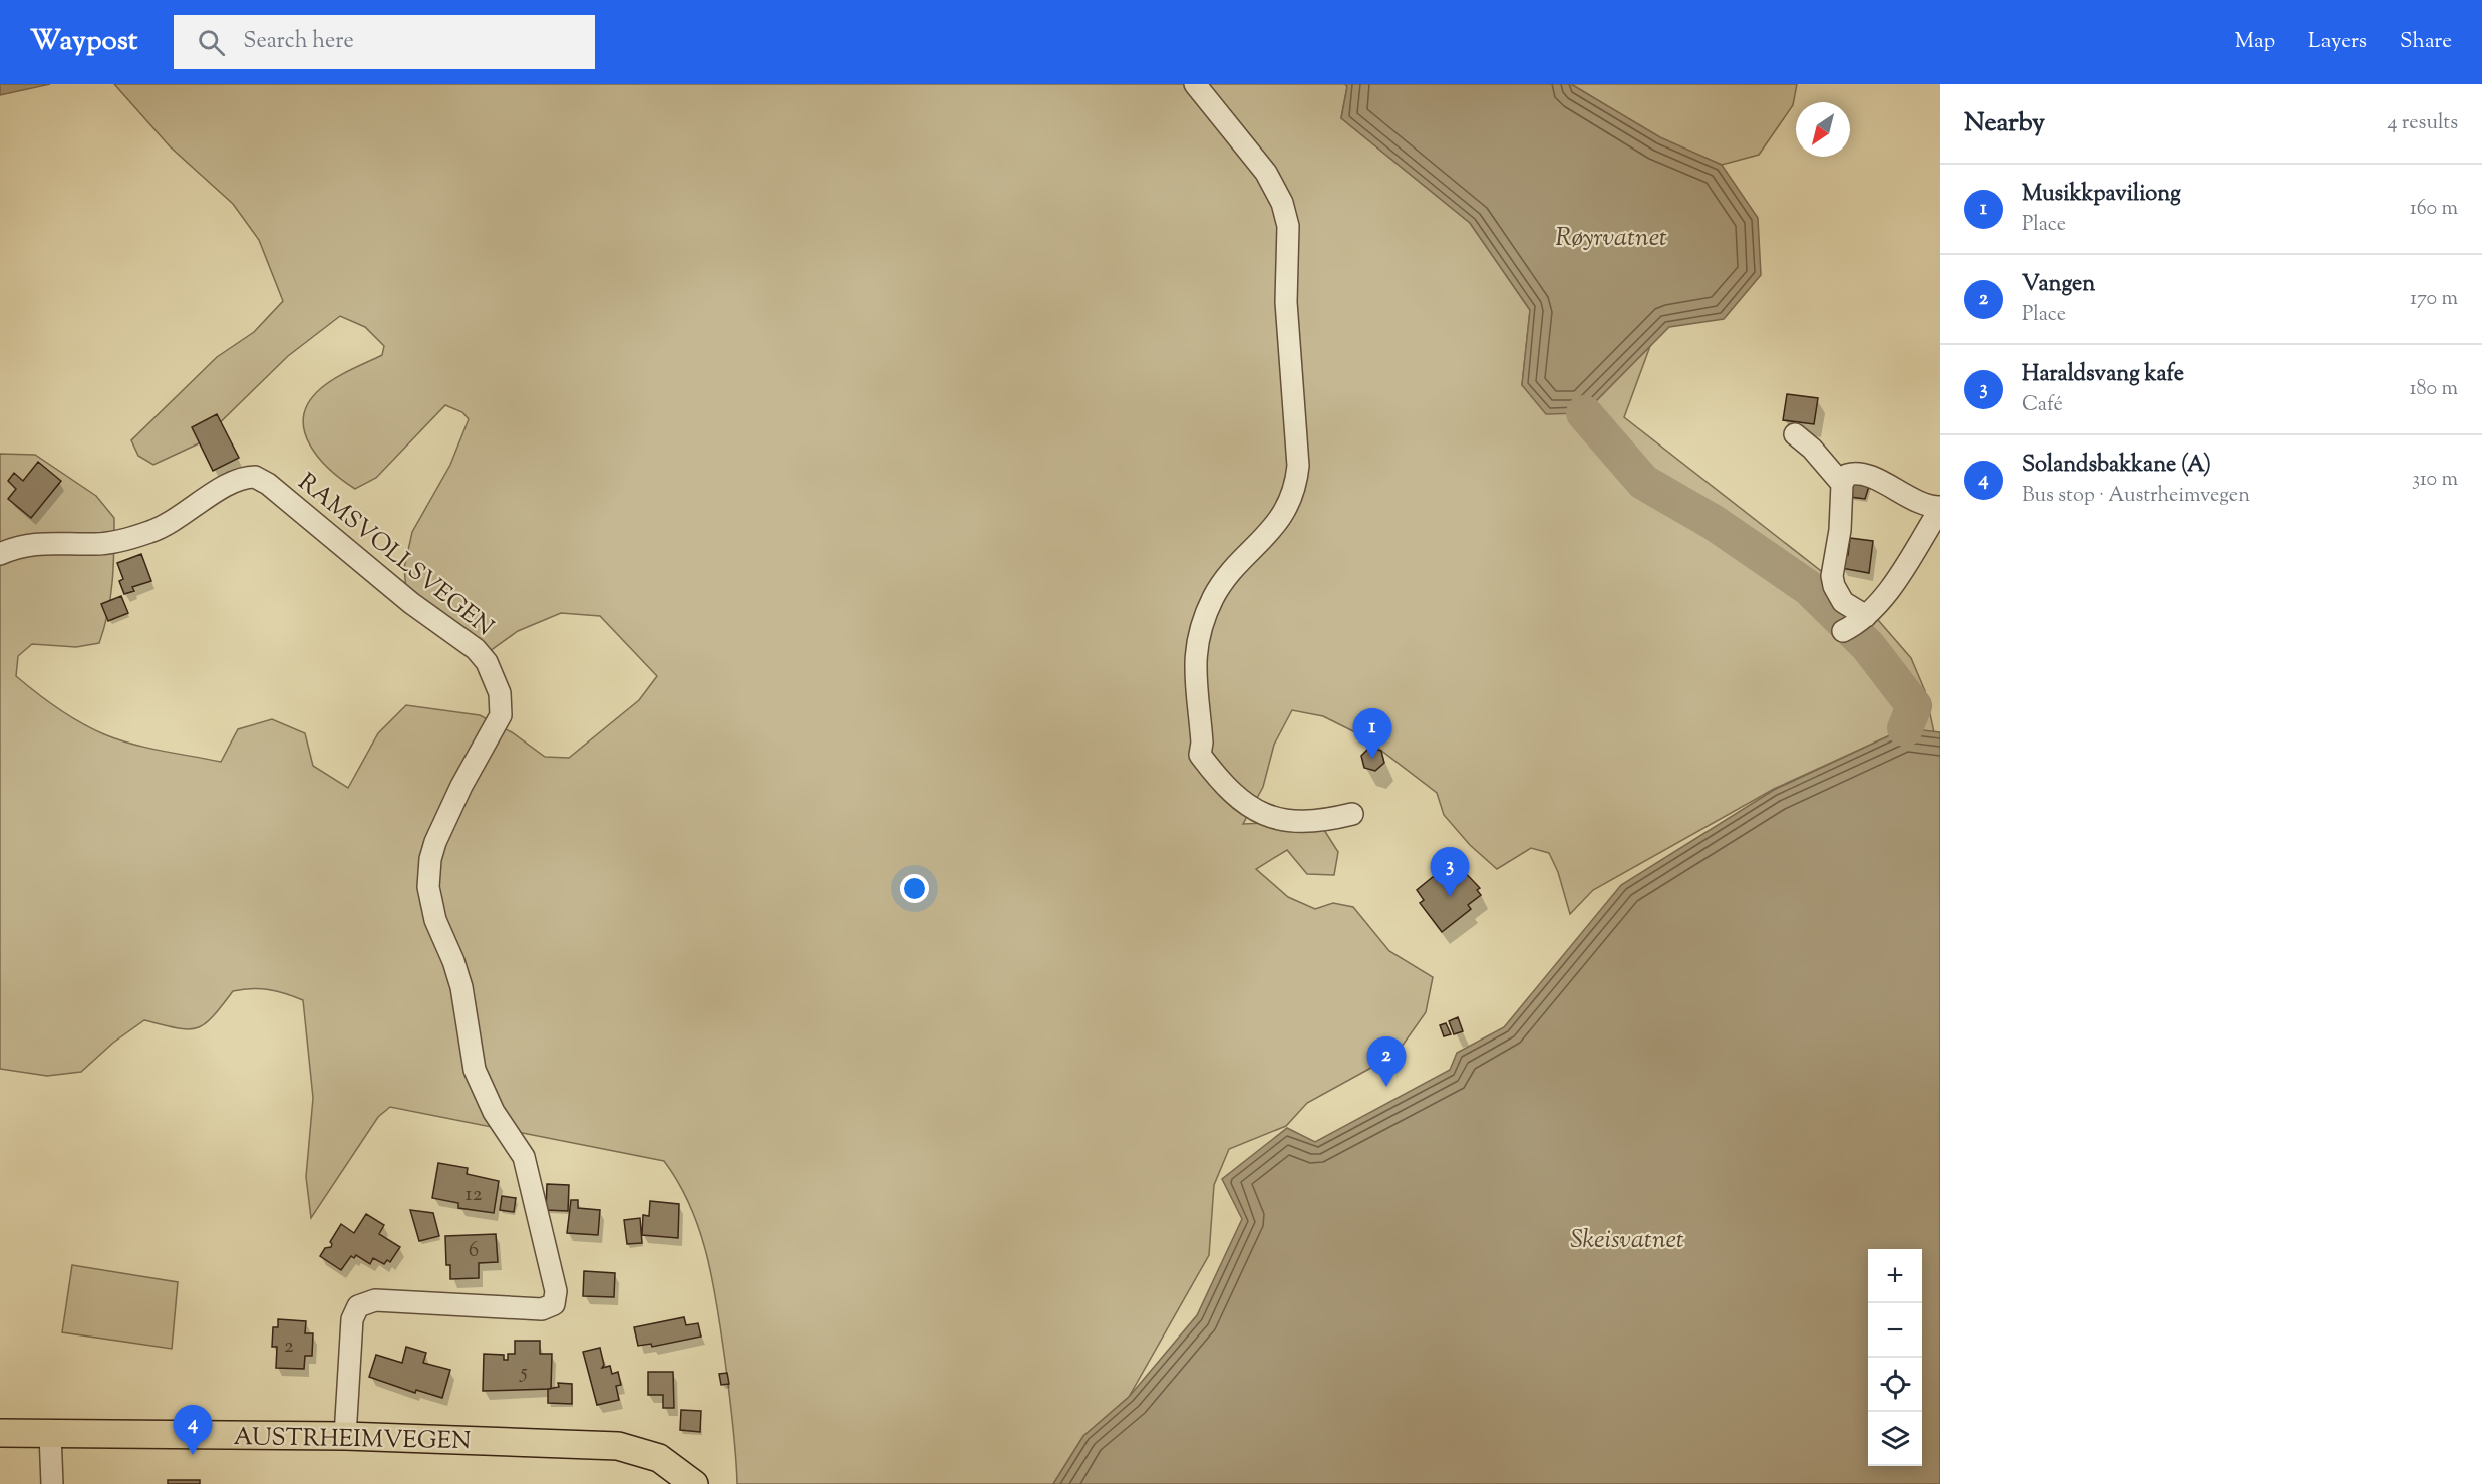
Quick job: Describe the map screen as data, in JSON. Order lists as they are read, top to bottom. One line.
{"streets":{"main road":["AUSTRHEIMVEGEN"],"street":["RAMSVOLLSVEGEN"]},"crossings":[["RAMSVOLLSVEGEN","AUSTRHEIMVEGEN"]],"water":["Røyrvatnet","Skeisvatnet"],"house_numbers":["12","6","2","5"],"north":"bottom left","page":{"header":"Waypost","search":"Search here","nav":["Map","Layers","Share"],"heading":["Nearby","4 results"],"list":[{"mark":"1","name":"Musikkpaviliong","note":"Place","value":"160 m"},{"mark":"2","name":"Vangen","note":"Place","value":"170 m"},{"mark":"3","name":"Haraldsvang kafe","note":"Café","value":"180 m"},{"mark":"4","name":"Solandsbakkane (A)","note":"Bus stop · Austrheimvegen","value":"310 m"}],"pins":["1","3","2","4"],"map_buttons":["+","−"]}}
